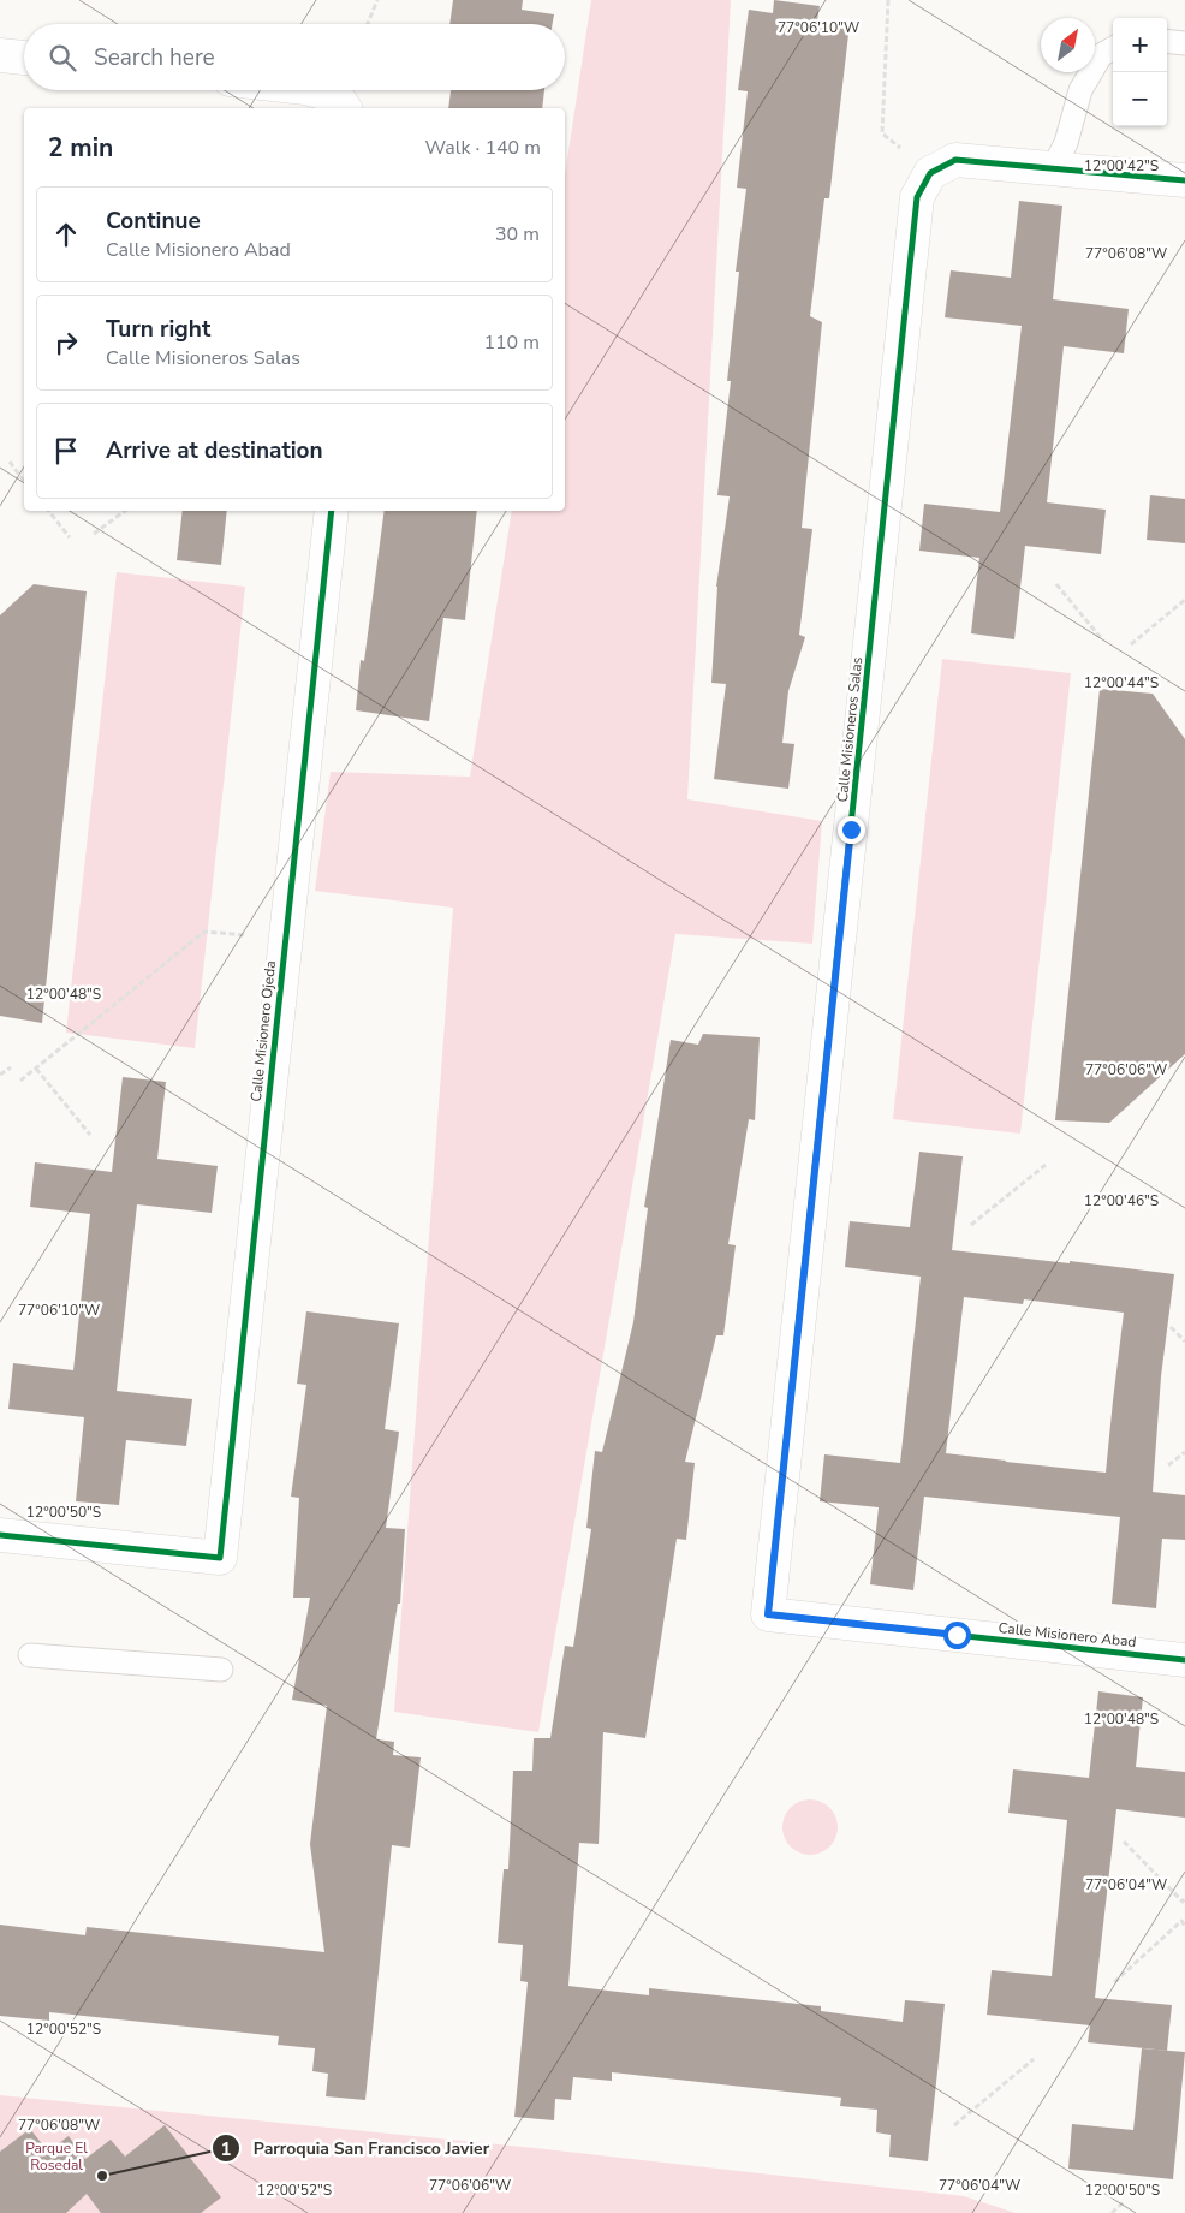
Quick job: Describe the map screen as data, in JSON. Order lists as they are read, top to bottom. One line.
{"streets":{"street":["Calle Misioneros Salas","Calle Misionero Ojeda","Calle Misionero Abad"]},"crossings":[["Calle Misioneros Salas","Calle Misionero Abad"]],"parks":["Parque El Rosedal"],"places":["Parroquia San Francisco Javier"],"north":"top right","page":{"map_buttons":["+","−"],"search":"Search here","heading":["2 min","Walk · 140 m"],"list":[["Continue","Calle Misionero Abad","30 m"],["Turn right","Calle Misioneros Salas","110 m"],"Arrive at destination"]},"coordinates":["77°06'10\"W","12°00'42\"S","77°06'08\"W","12°00'44\"S","12°00'48\"S","77°06'06\"W","12°00'46\"S","12°00'50\"S","77°06'04\"W","12°00'52\"S"]}
